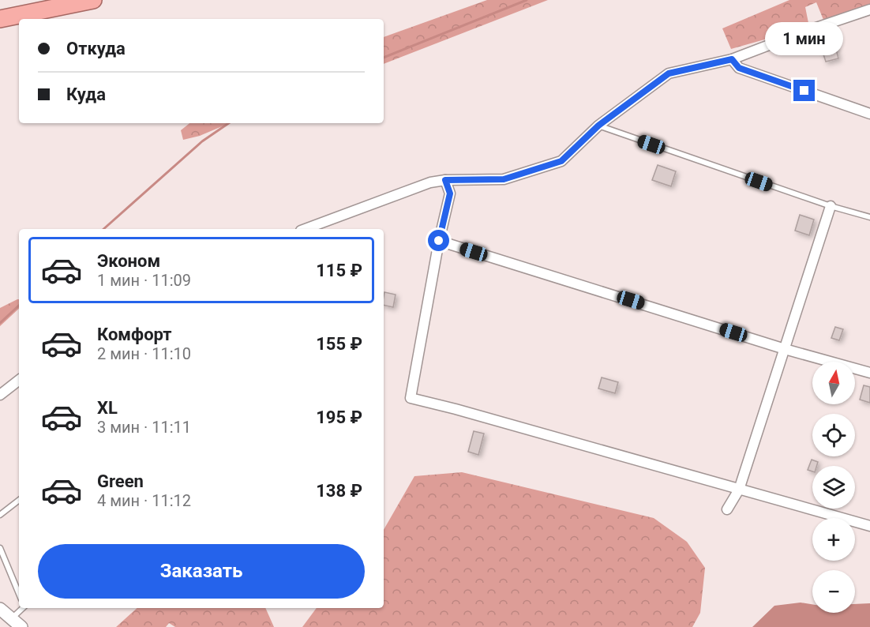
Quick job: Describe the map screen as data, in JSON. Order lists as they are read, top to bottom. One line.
{"north":"top","page":{"banner":["Откуда","Куда"],"bubble":"1 мин","list":[{"name":"Эконом","note":"1 мин · 11:09","value":"115 ₽"},{"name":"Комфорт","note":"2 мин · 11:10","value":"155 ₽"},{"name":"XL","note":"3 мин · 11:11","value":"195 ₽"},{"name":"Green","note":"4 мин · 11:12","value":"138 ₽"}],"map_buttons":["+","−"],"buttons":"Заказать"}}
